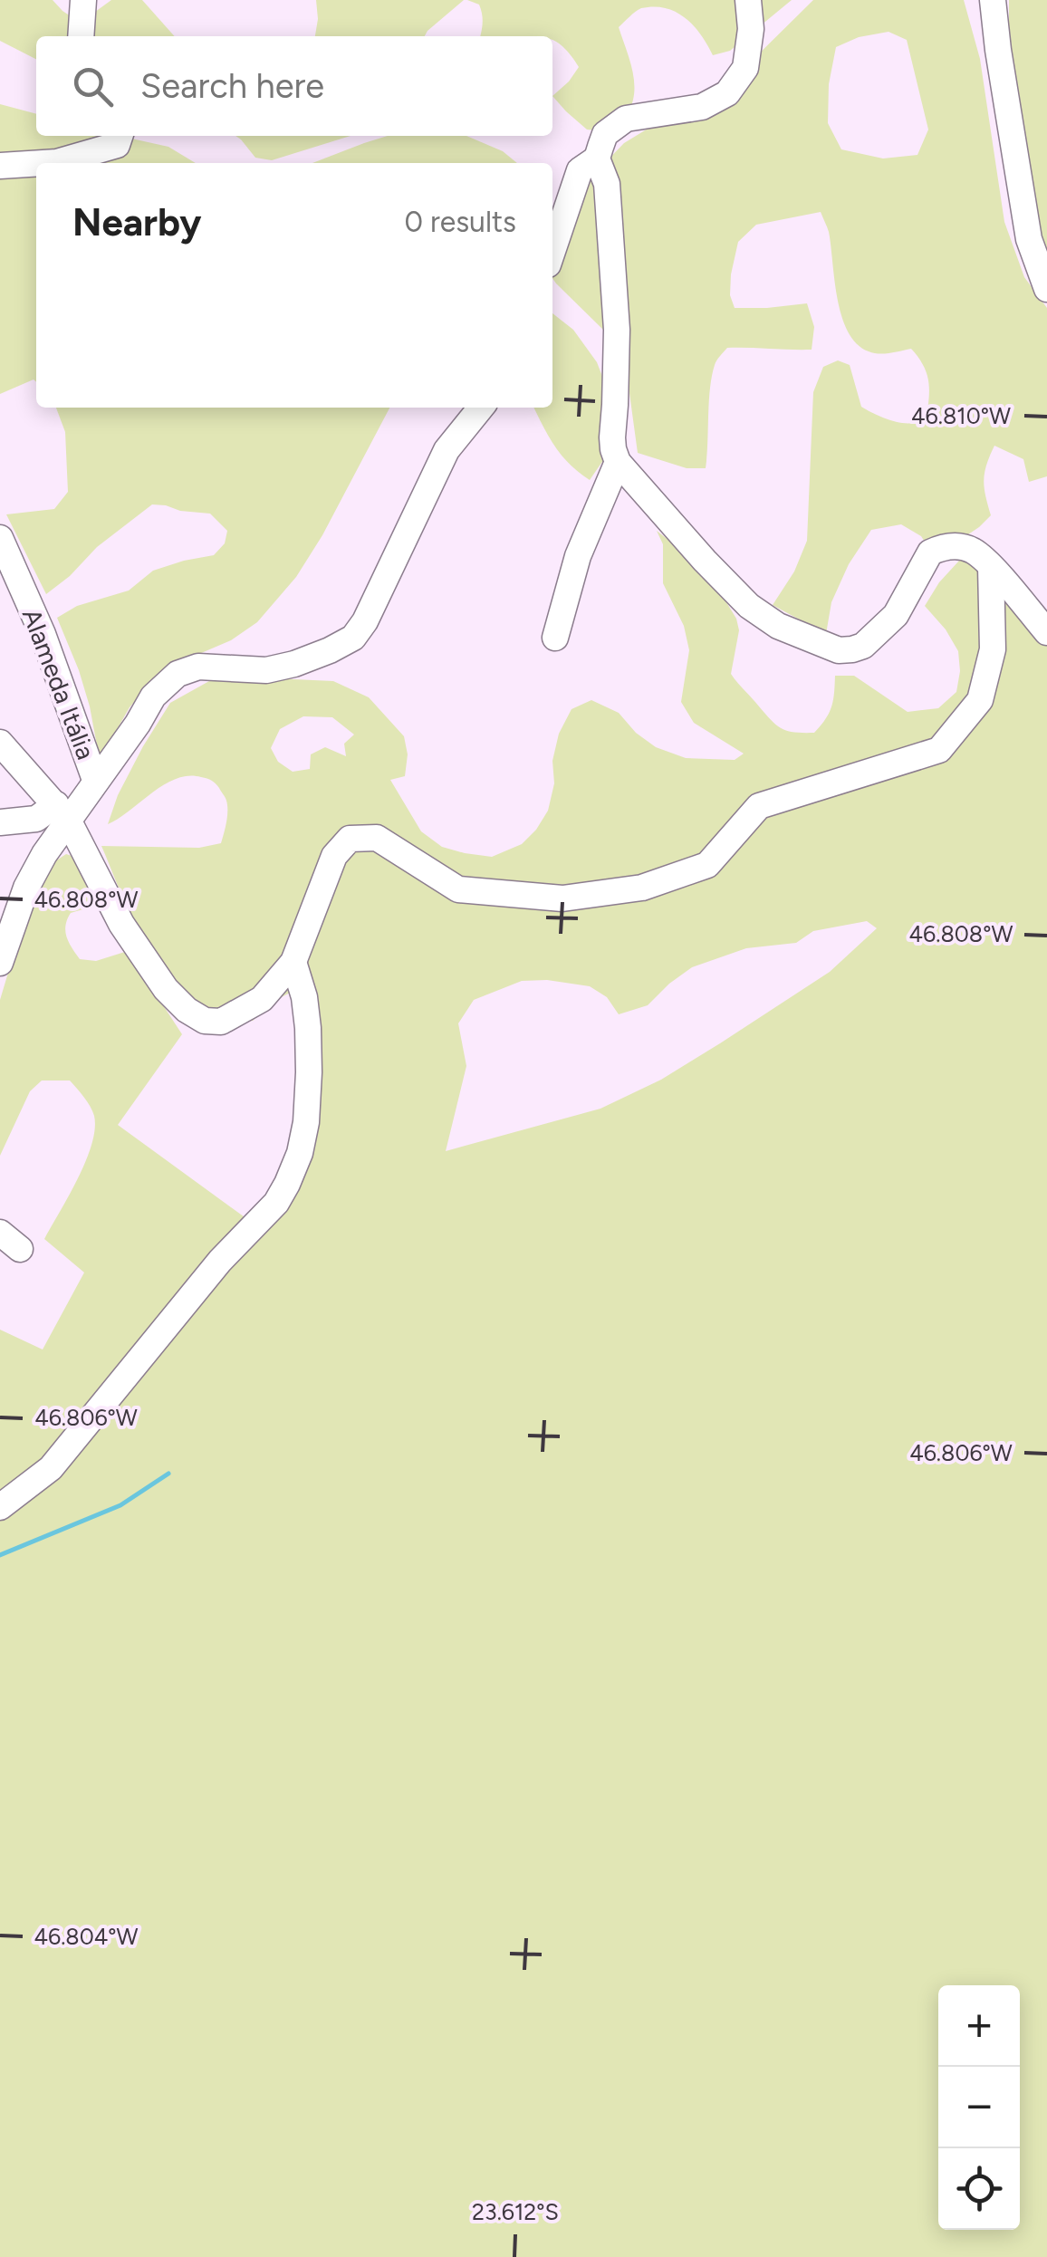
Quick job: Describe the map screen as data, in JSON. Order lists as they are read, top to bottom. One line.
{"streets":{"street":["Alameda Itália"]},"page":{"search":"Search here","heading":["Nearby","0 results"],"map_buttons":["+","−"]},"coordinates":["46.810°W","46.808°W","46.806°W","46.804°W","23.612°S"]}
